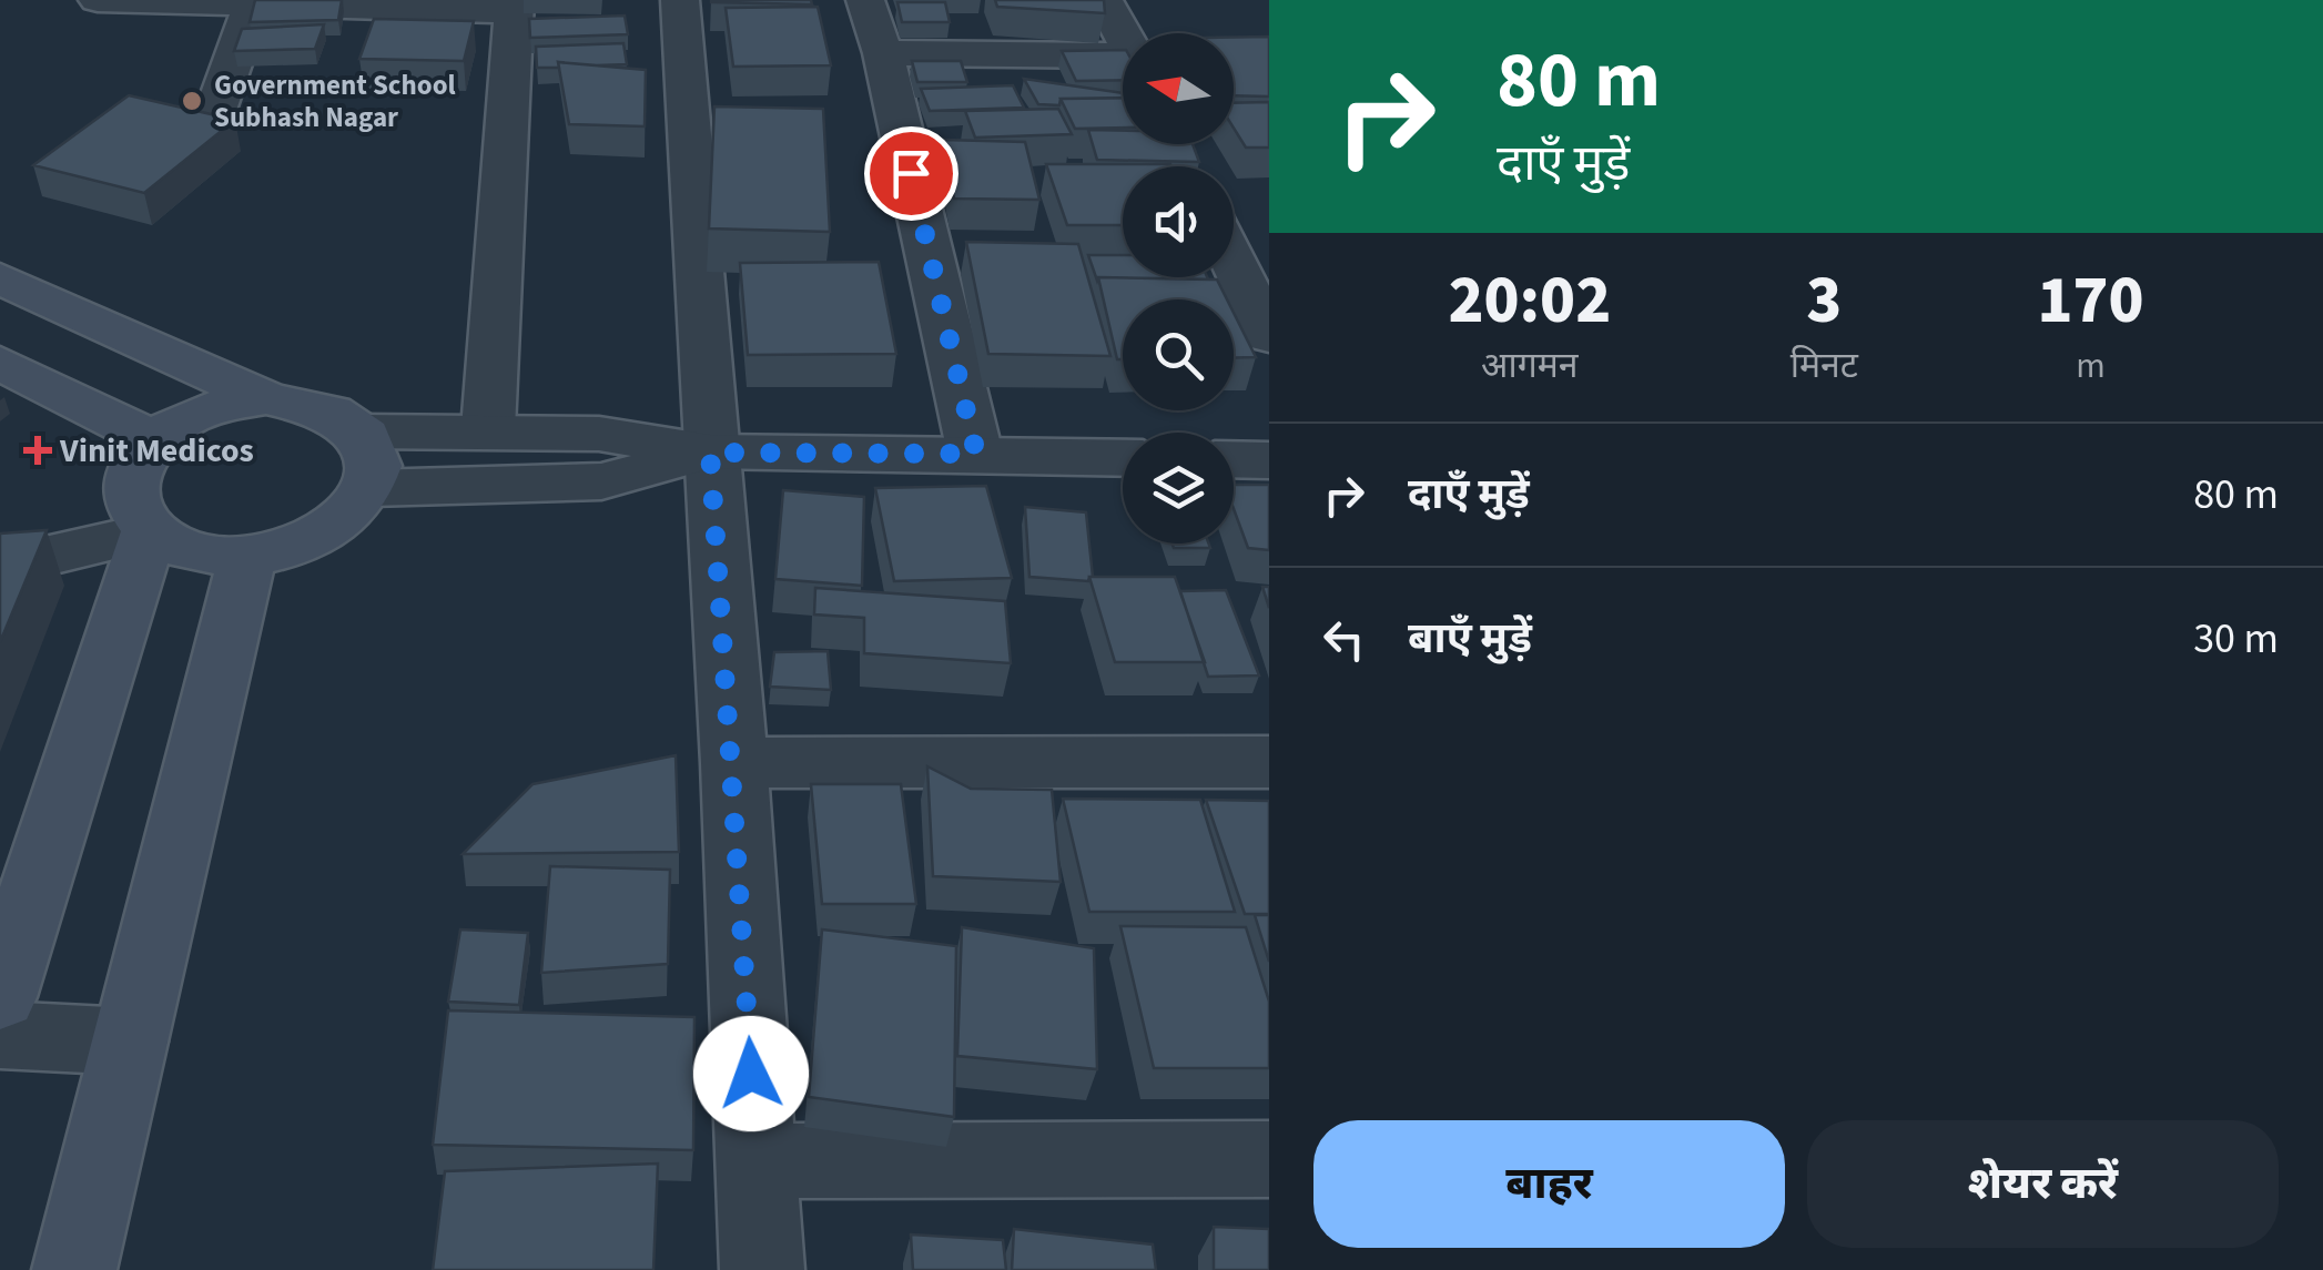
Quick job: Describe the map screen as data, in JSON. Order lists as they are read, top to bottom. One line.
{"places":{"other":["Government School Subhash Nagar"],"health":["Vinit Medicos"]},"north":"left","page":{"turn":["80 m","दाएँ मुड़ें"],"eta":["20:02","आगमन","3","मिनट","170","m"],"list":[{"name":"दाएँ मुड़ें","value":"80 m"},{"name":"बाएँ मुड़ें","value":"30 m"}],"buttons":["बाहर","शेयर करें"]}}
